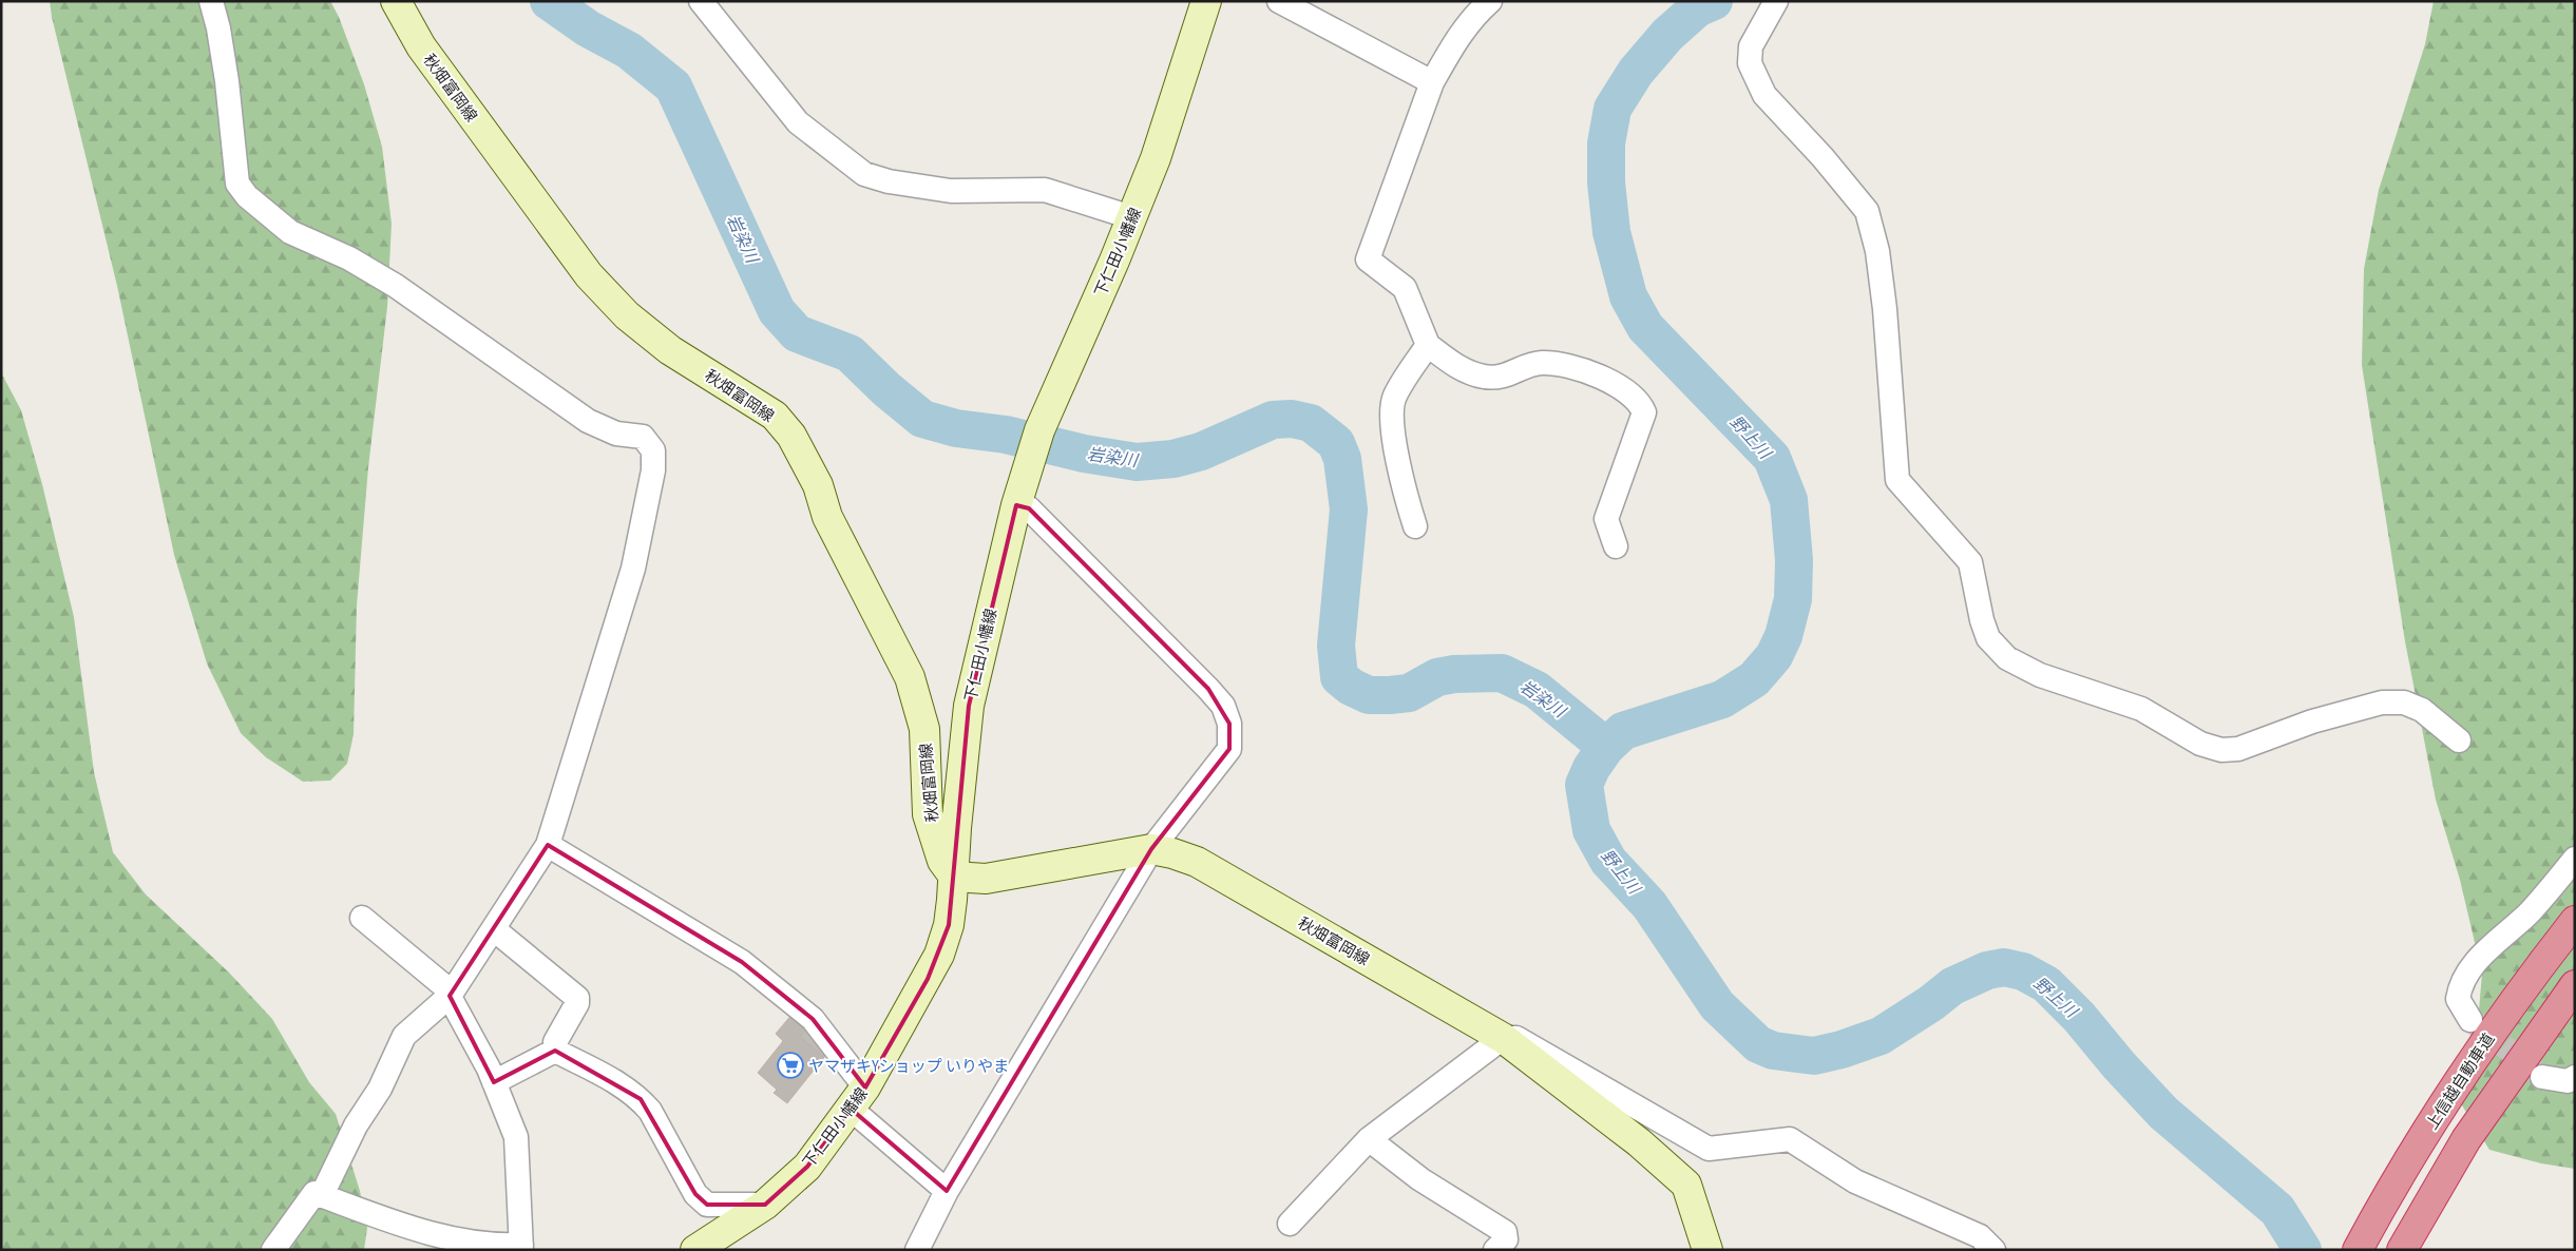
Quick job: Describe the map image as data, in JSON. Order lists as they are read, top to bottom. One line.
{"streets":{"highway":["上信越自動車道"],"main road":["秋畑富岡線","下仁田小幡線"]},"crossings":[["秋畑富岡線","下仁田小幡線"]],"water":["岩染川","野上川"],"places":{"supermarket":["ヤマザキYショップ いりやま"]}}
